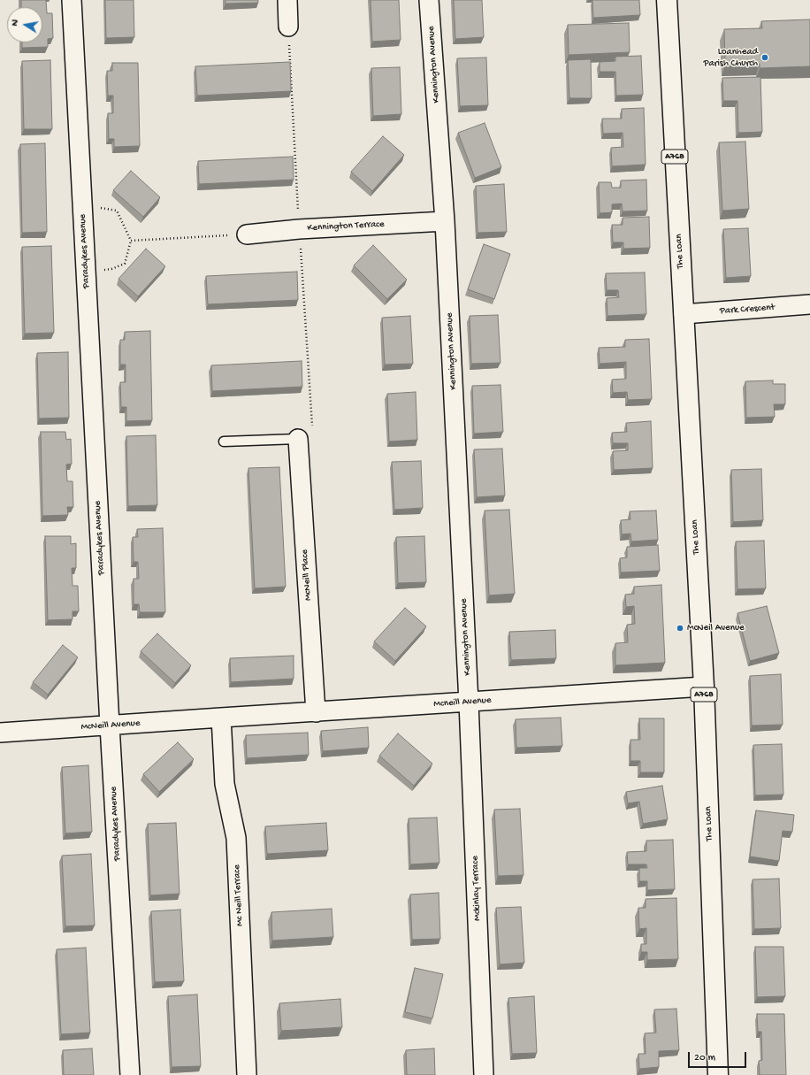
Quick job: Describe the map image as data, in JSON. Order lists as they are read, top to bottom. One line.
{"streets":{"main road":["A768","The Loan"],"street":["Kennington Avenue","Kennington Terrace","Paradykes Avenue","Park Crescent","McNeill Place","Mcneill Avenue","McNeill Avenue","Mckinlay Terrace","Mc Neill Terrace"]},"crossings":[["Kennington Avenue","Kennington Terrace"],["Kennington Avenue","Mcneill Avenue"],["Kennington Avenue","Mckinlay Terrace"],["Paradykes Avenue","McNeill Avenue"],["The Loan","Park Crescent"],["The Loan","Mcneill Avenue"],["McNeill Place","Mcneill Avenue"],["Mcneill Avenue","McNeill Avenue"],["Mcneill Avenue","Mckinlay Terrace"],["Mcneill Avenue","Mc Neill Terrace"],["McNeill Avenue","Mc Neill Terrace"]],"places":["Loanhead Parish Church","McNeil Avenue"],"scale_bar":"20 m","north":"left"}
